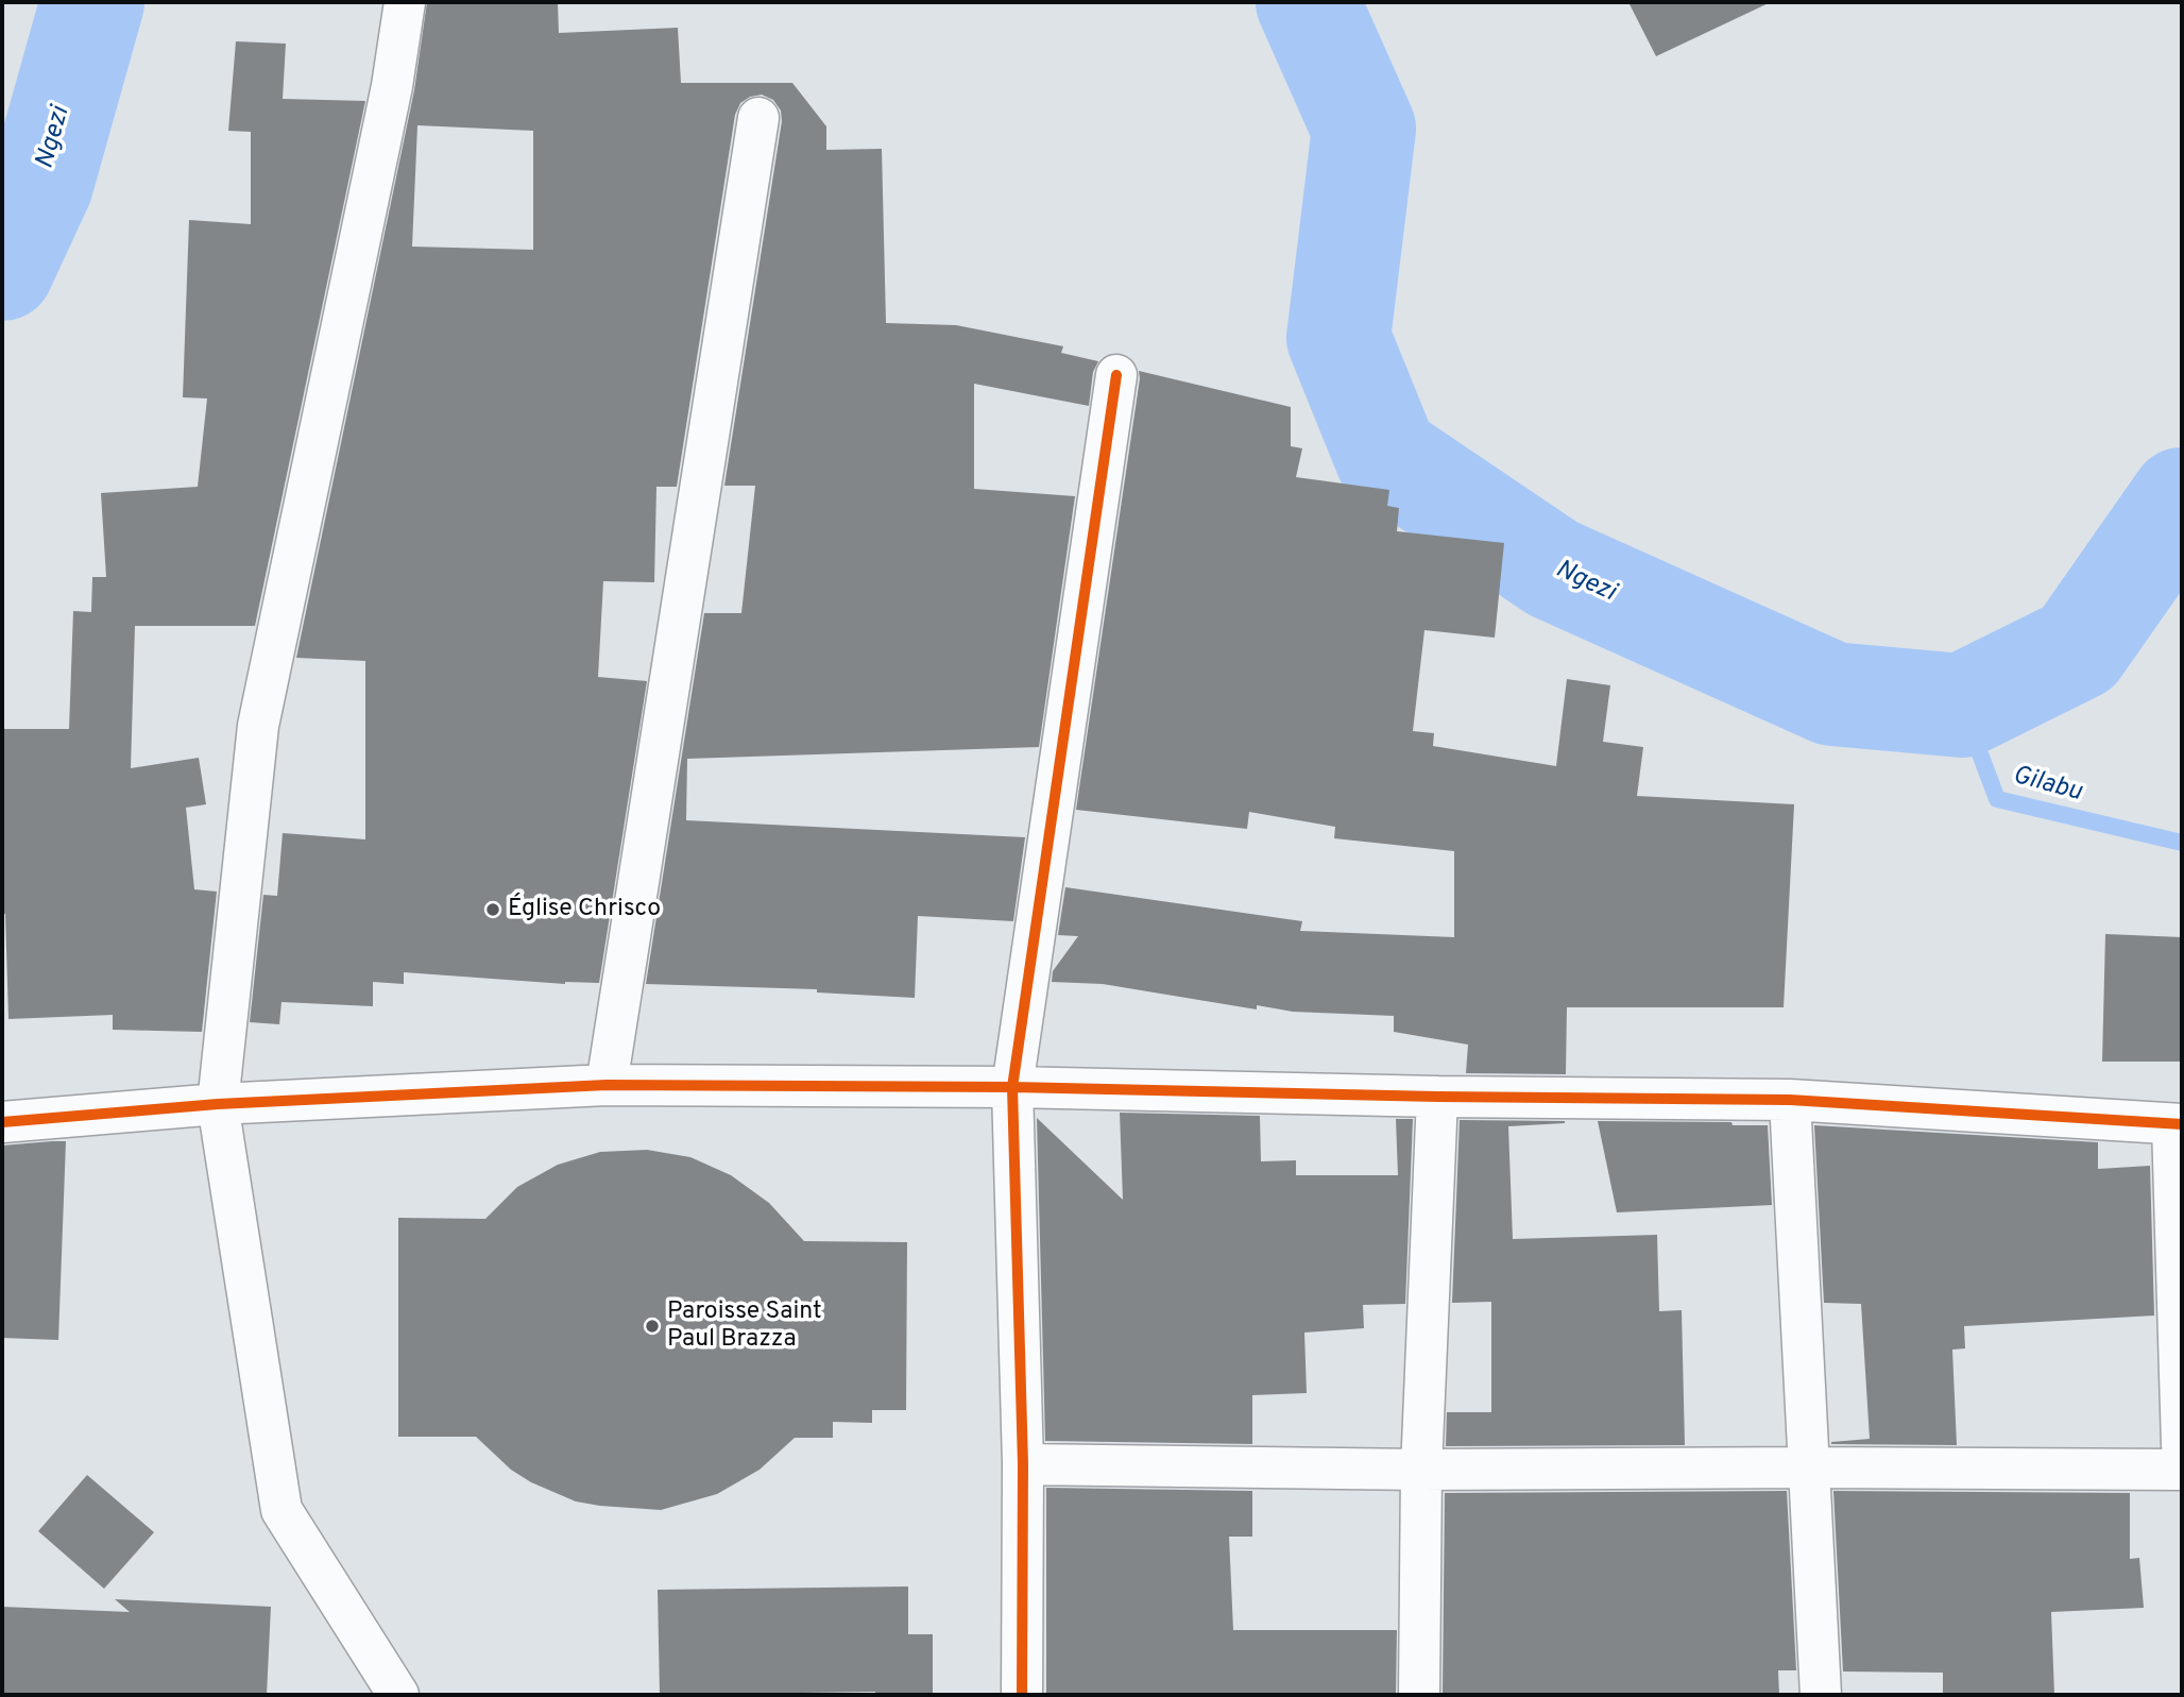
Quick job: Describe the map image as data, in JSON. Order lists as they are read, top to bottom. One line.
{"water":["Ngezi","Gilabu"],"places":["Église Chrisco","Paroisse Saint Paul Brazza"]}
